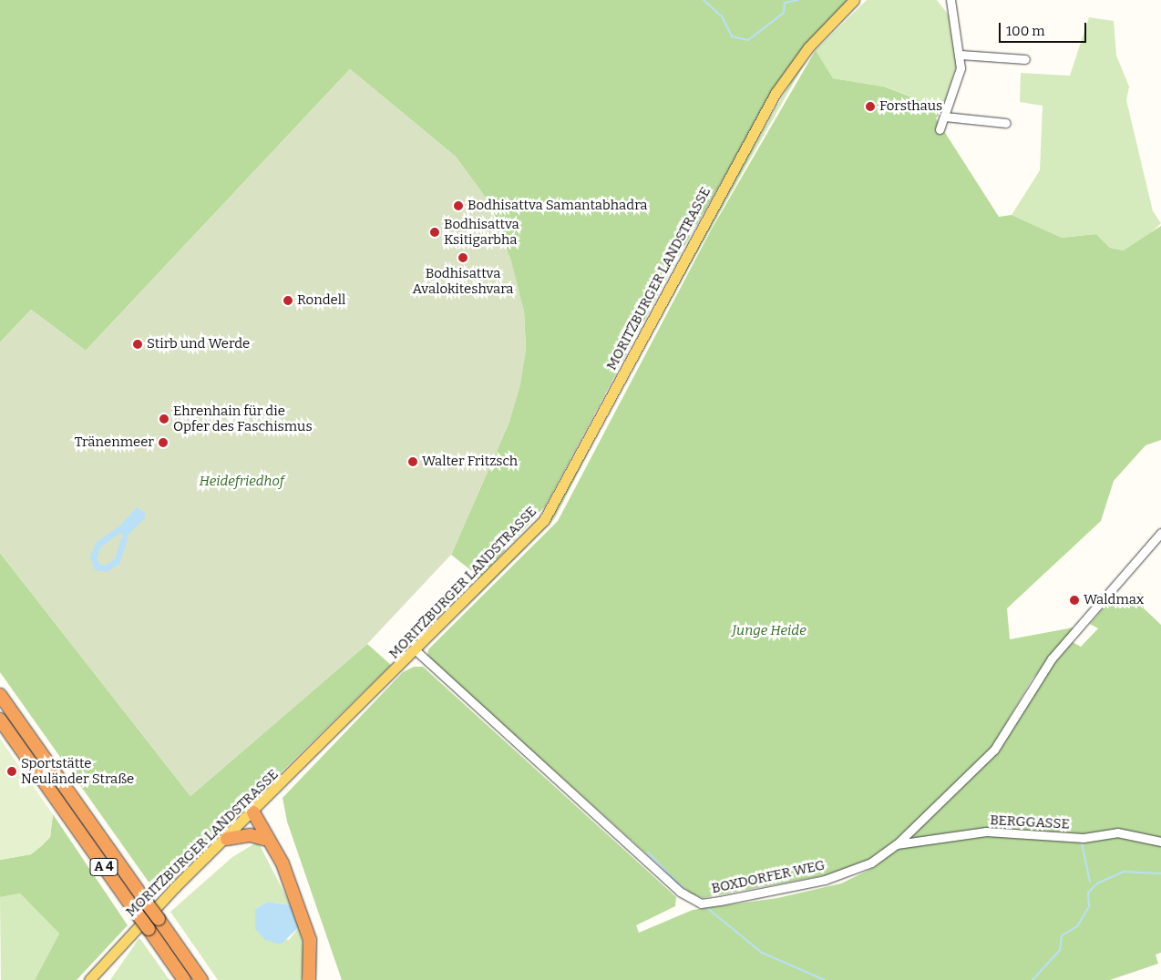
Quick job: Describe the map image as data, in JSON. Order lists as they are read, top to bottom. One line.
{"streets":{"highway":["A 4"],"main road":["MORITZBURGER LANDSTRASSE"],"street":["BERGGASSE","BOXDORFER WEG"]},"crossings":[["MORITZBURGER LANDSTRASSE","BOXDORFER WEG"],["BERGGASSE","BOXDORFER WEG"]],"parks":["Heidefriedhof","Junge Heide"],"places":["Forsthaus","Bodhisattva Samantabhadra","Bodhisattva Ksitigarbha","Bodhisattva Avalokiteshvara","Rondell","Stirb und Werde","Ehrenhain für die Opfer des Faschismus","Tränenmeer","Walter Fritzsch","Waldmax","Sportstätte Neuländer Straße"],"scale_bar":"100 m"}
